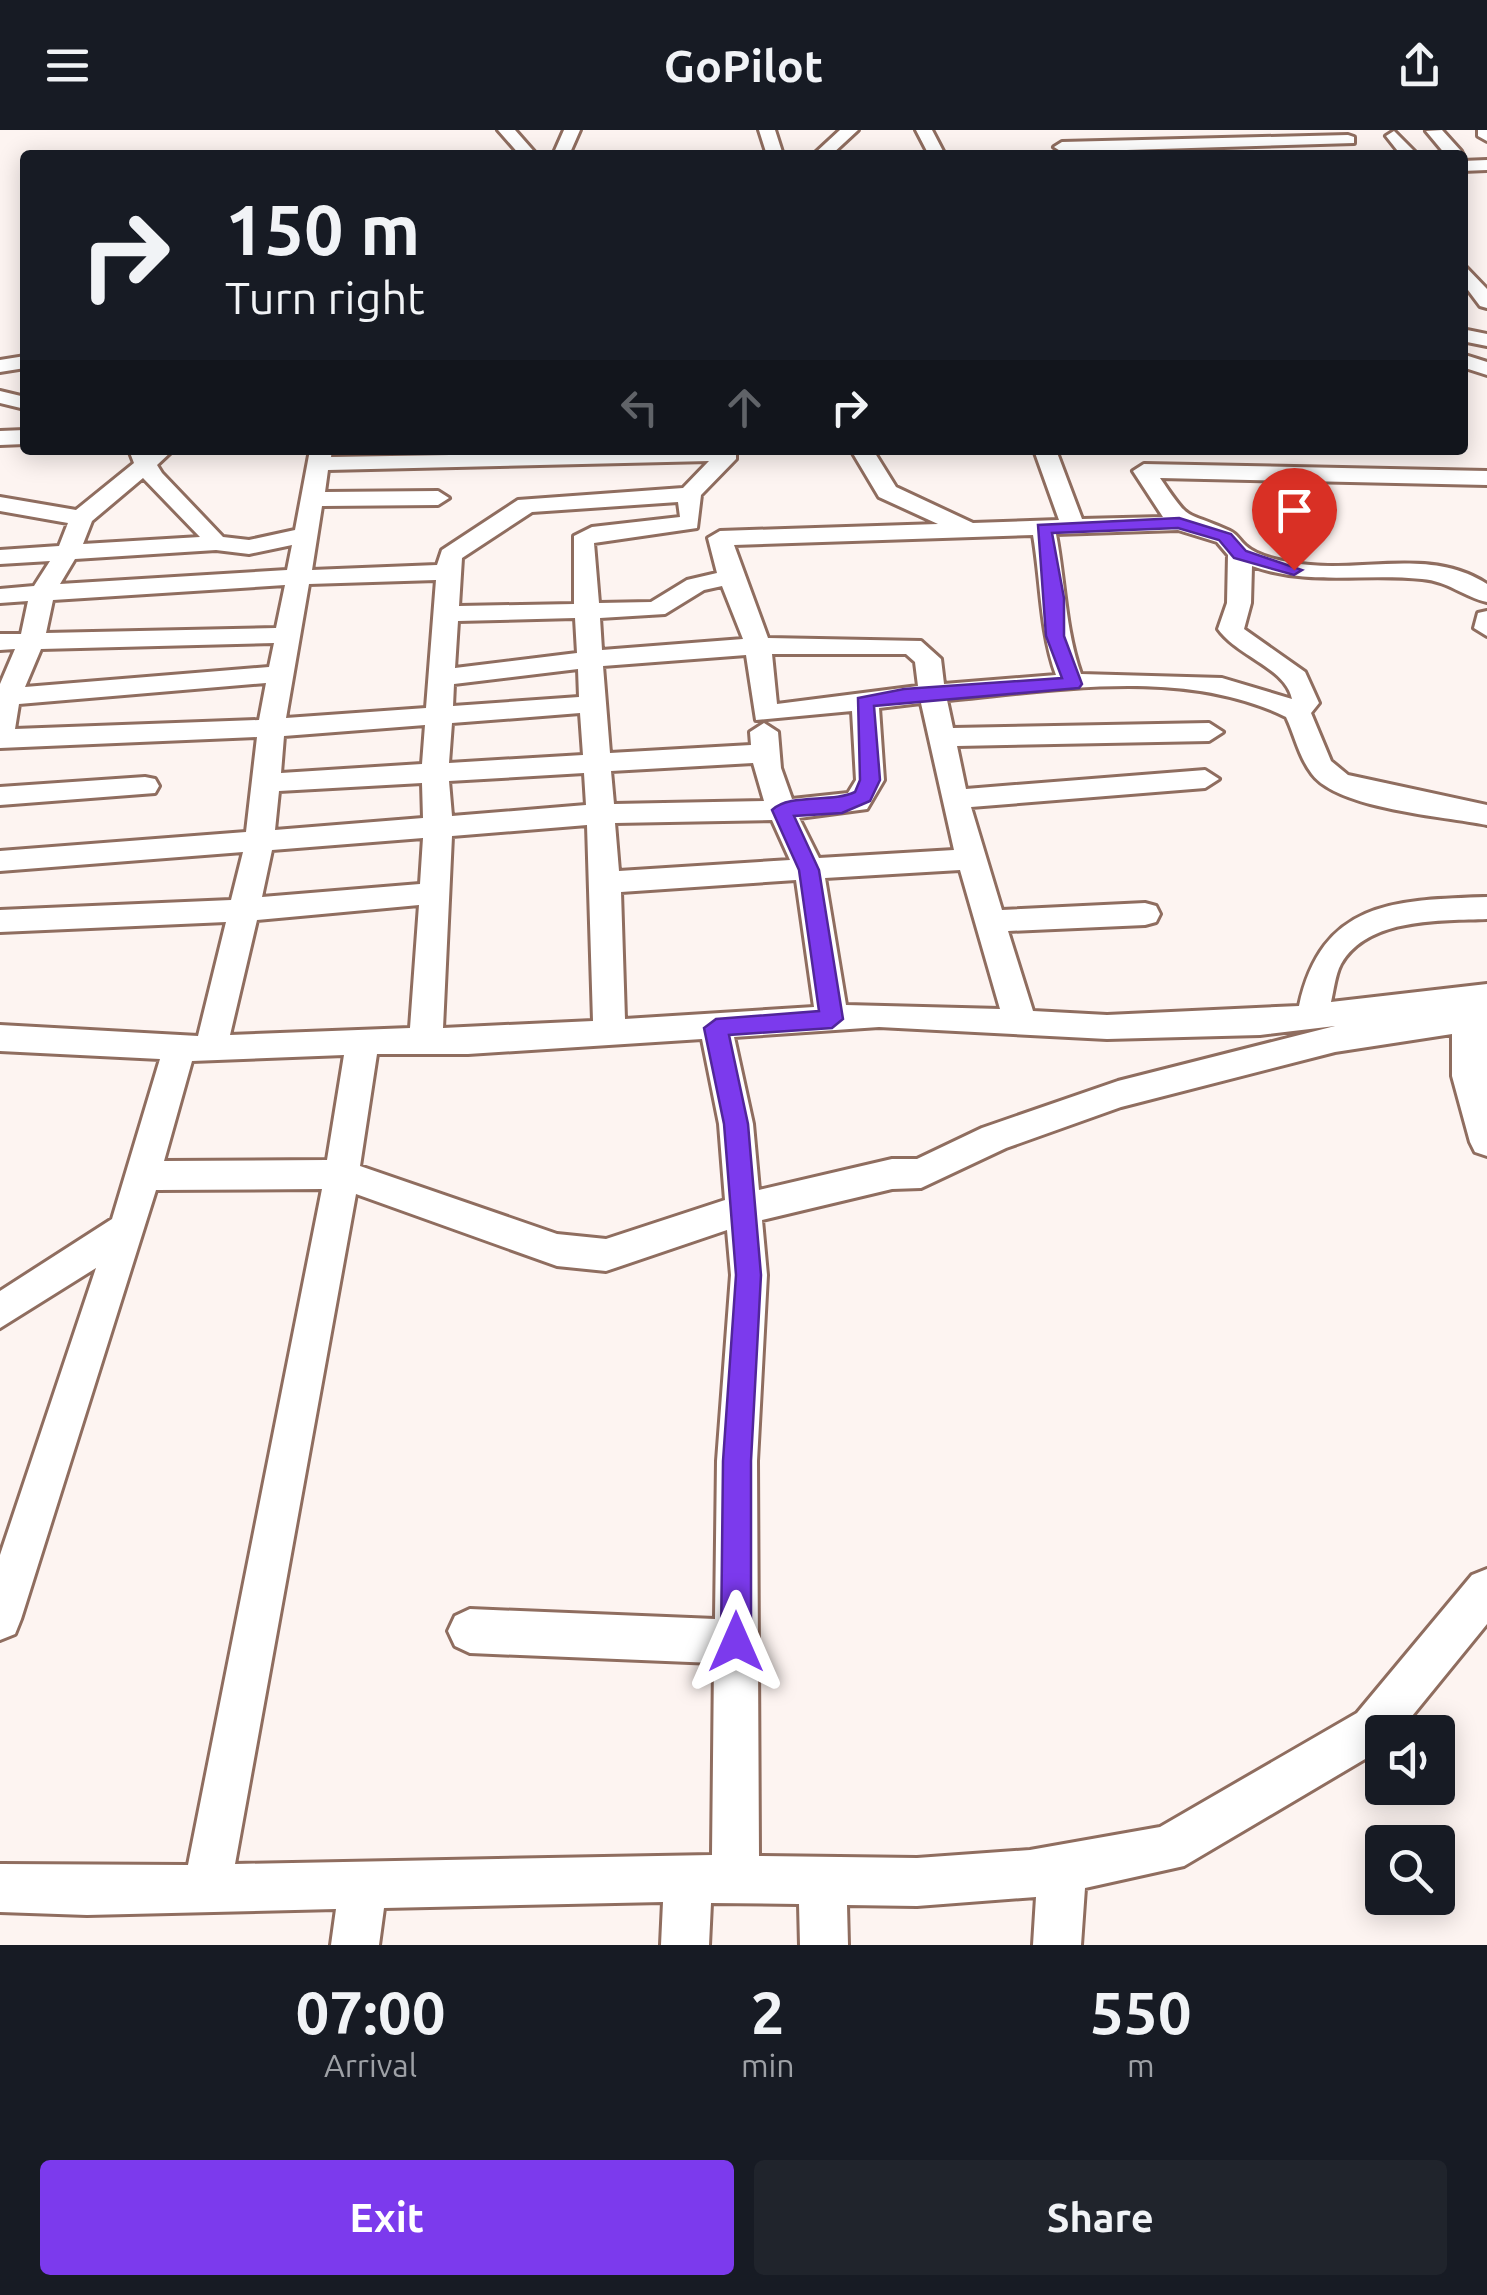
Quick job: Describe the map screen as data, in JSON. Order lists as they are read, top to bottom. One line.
{"page":{"header":"GoPilot","turn":["150 m","Turn right"],"eta":["07:00","Arrival","2","min","550","m"],"buttons":["Exit","Share"]}}
